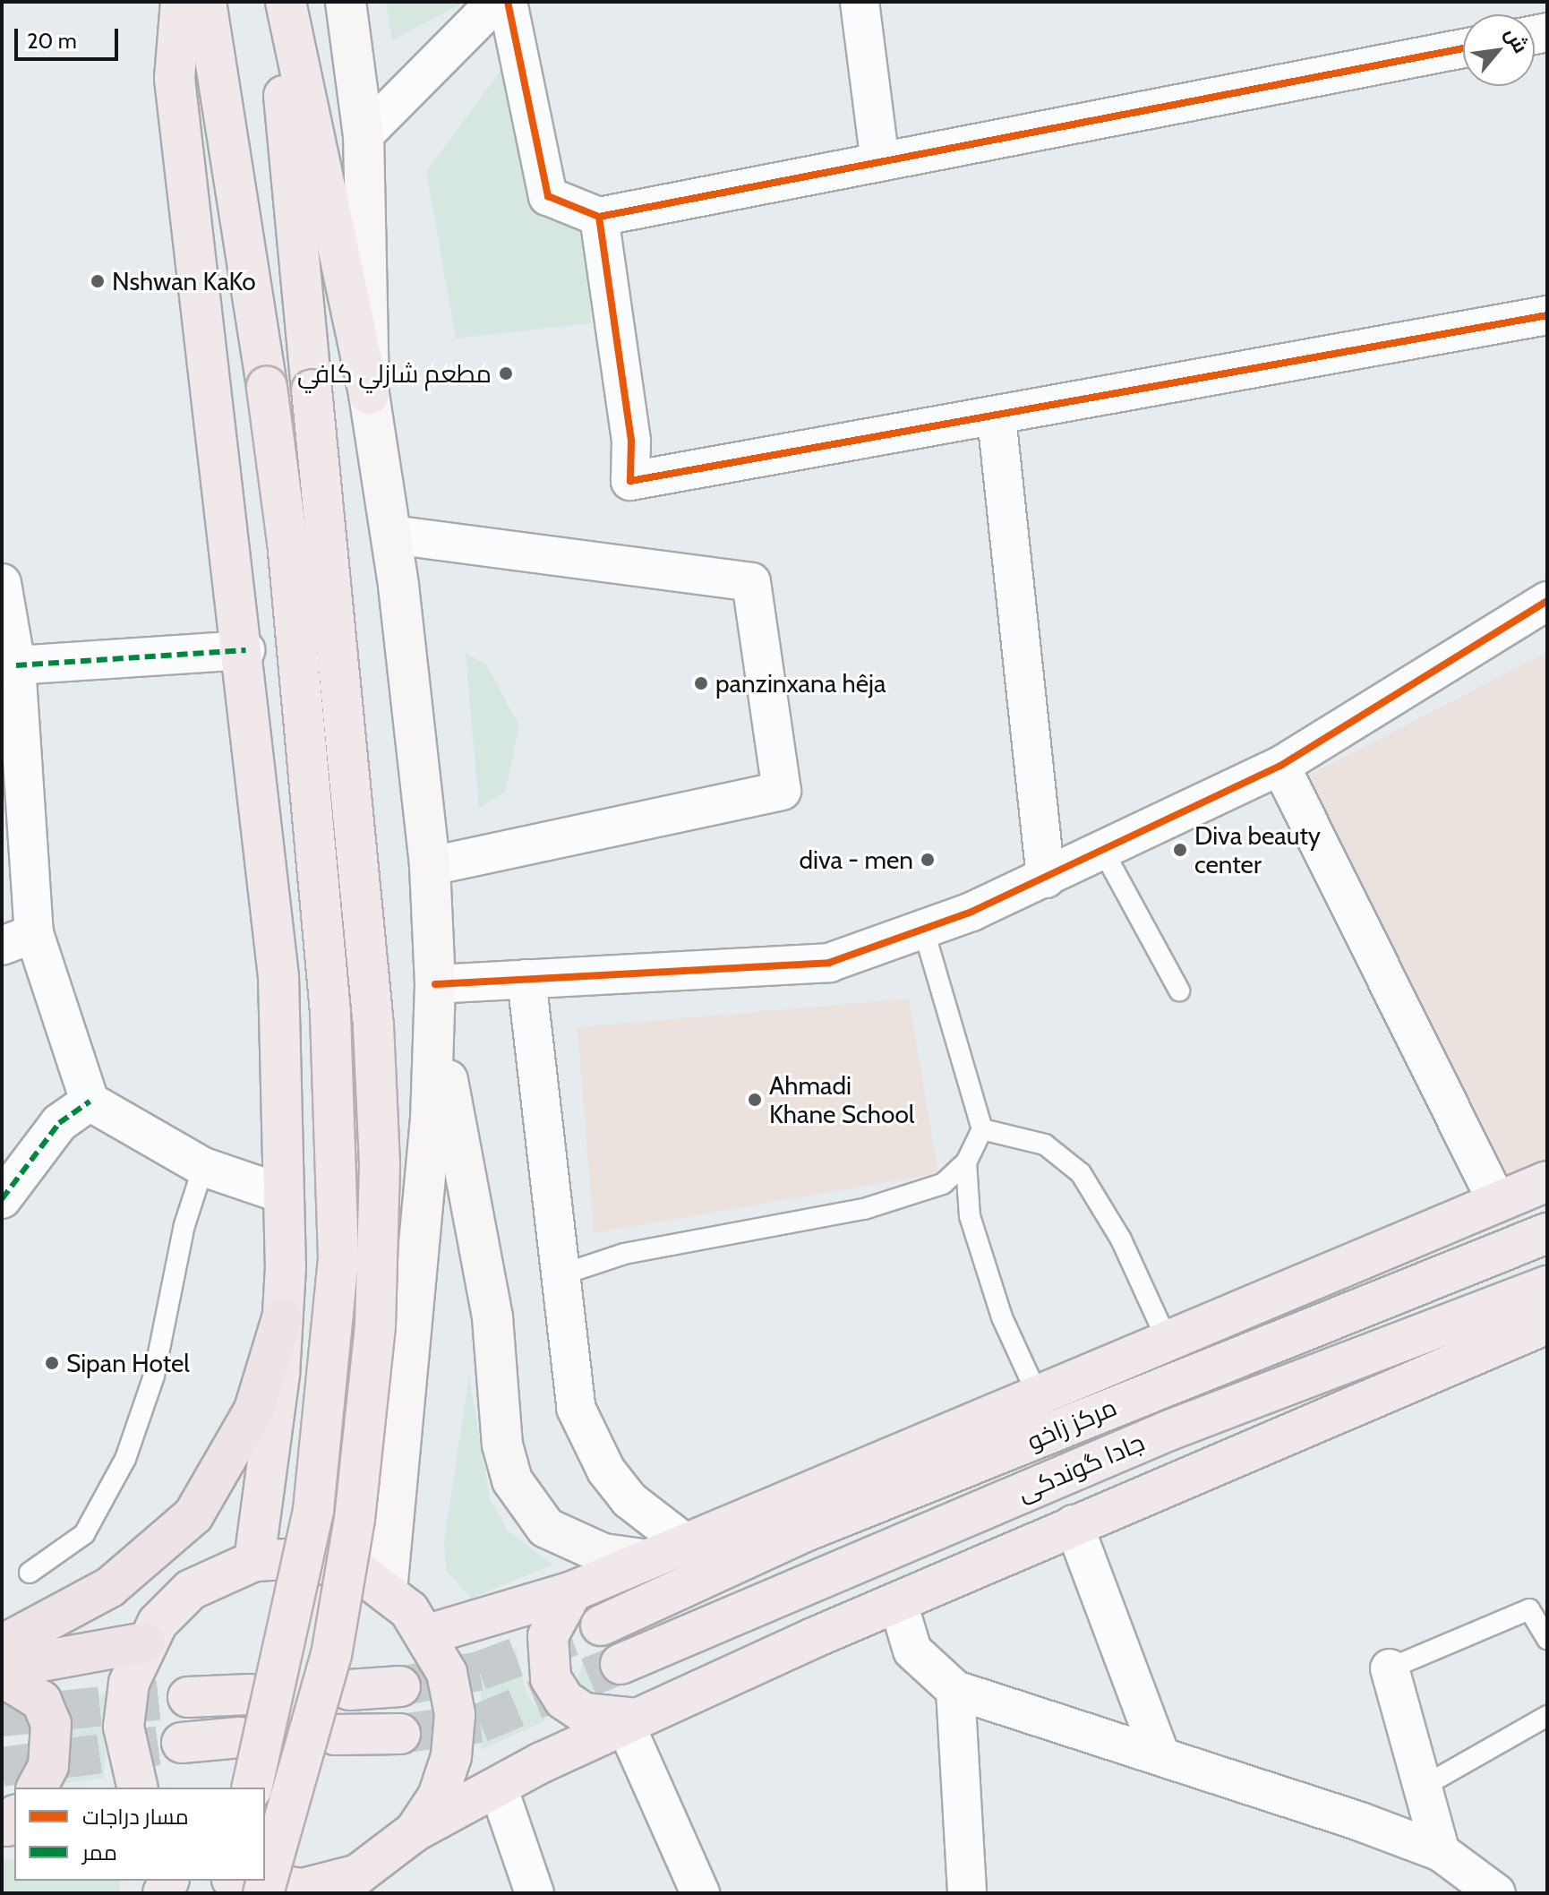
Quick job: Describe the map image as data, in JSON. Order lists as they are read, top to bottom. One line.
{"streets":{"highway":["مركز زاخو","جادا گوندکی"]},"places":["Nshwan KaKo","مطعم شازلي كافي","panzinxana hêja","Diva beauty center","diva - men","Ahmadi Khane School","Sipan Hotel"],"legend":["مسار دراجات","ممر"],"scale_bar":"20 m","north":"top right"}
